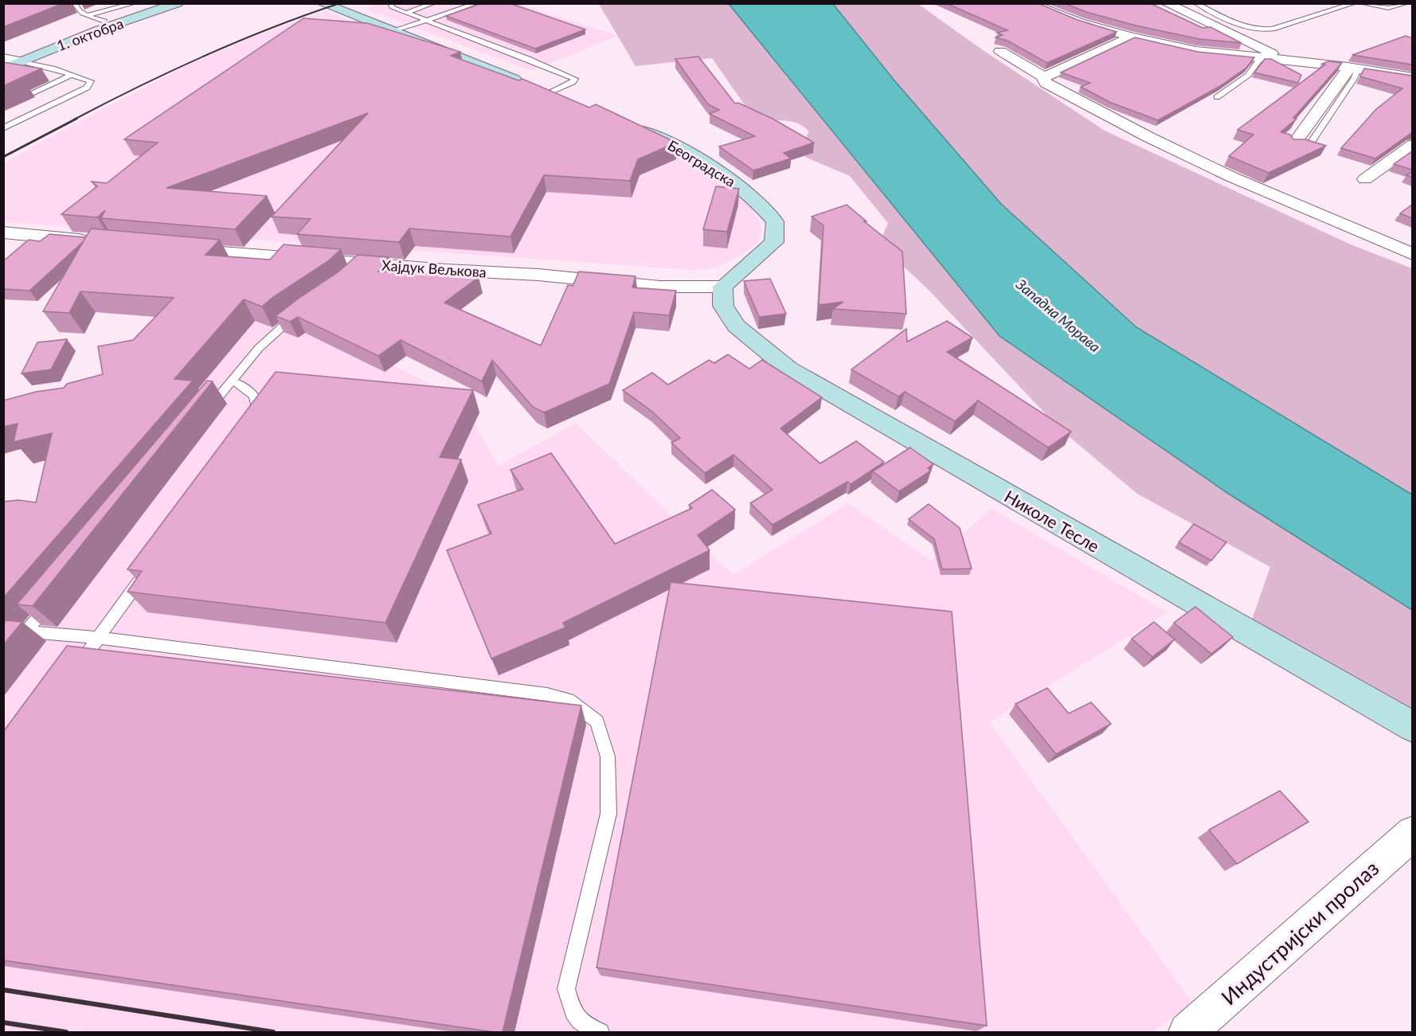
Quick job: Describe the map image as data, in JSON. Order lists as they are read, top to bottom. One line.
{"streets":{"street":["1. октобра","Београдска","Хајдук Вељкова","Николе Тесле","Индустријски пролаз"]},"crossings":[["Београдска","Хајдук Вељкова"],["Београдска","Николе Тесле"],["Хајдук Вељкова","Николе Тесле"]],"water":["Западна Морава"]}
